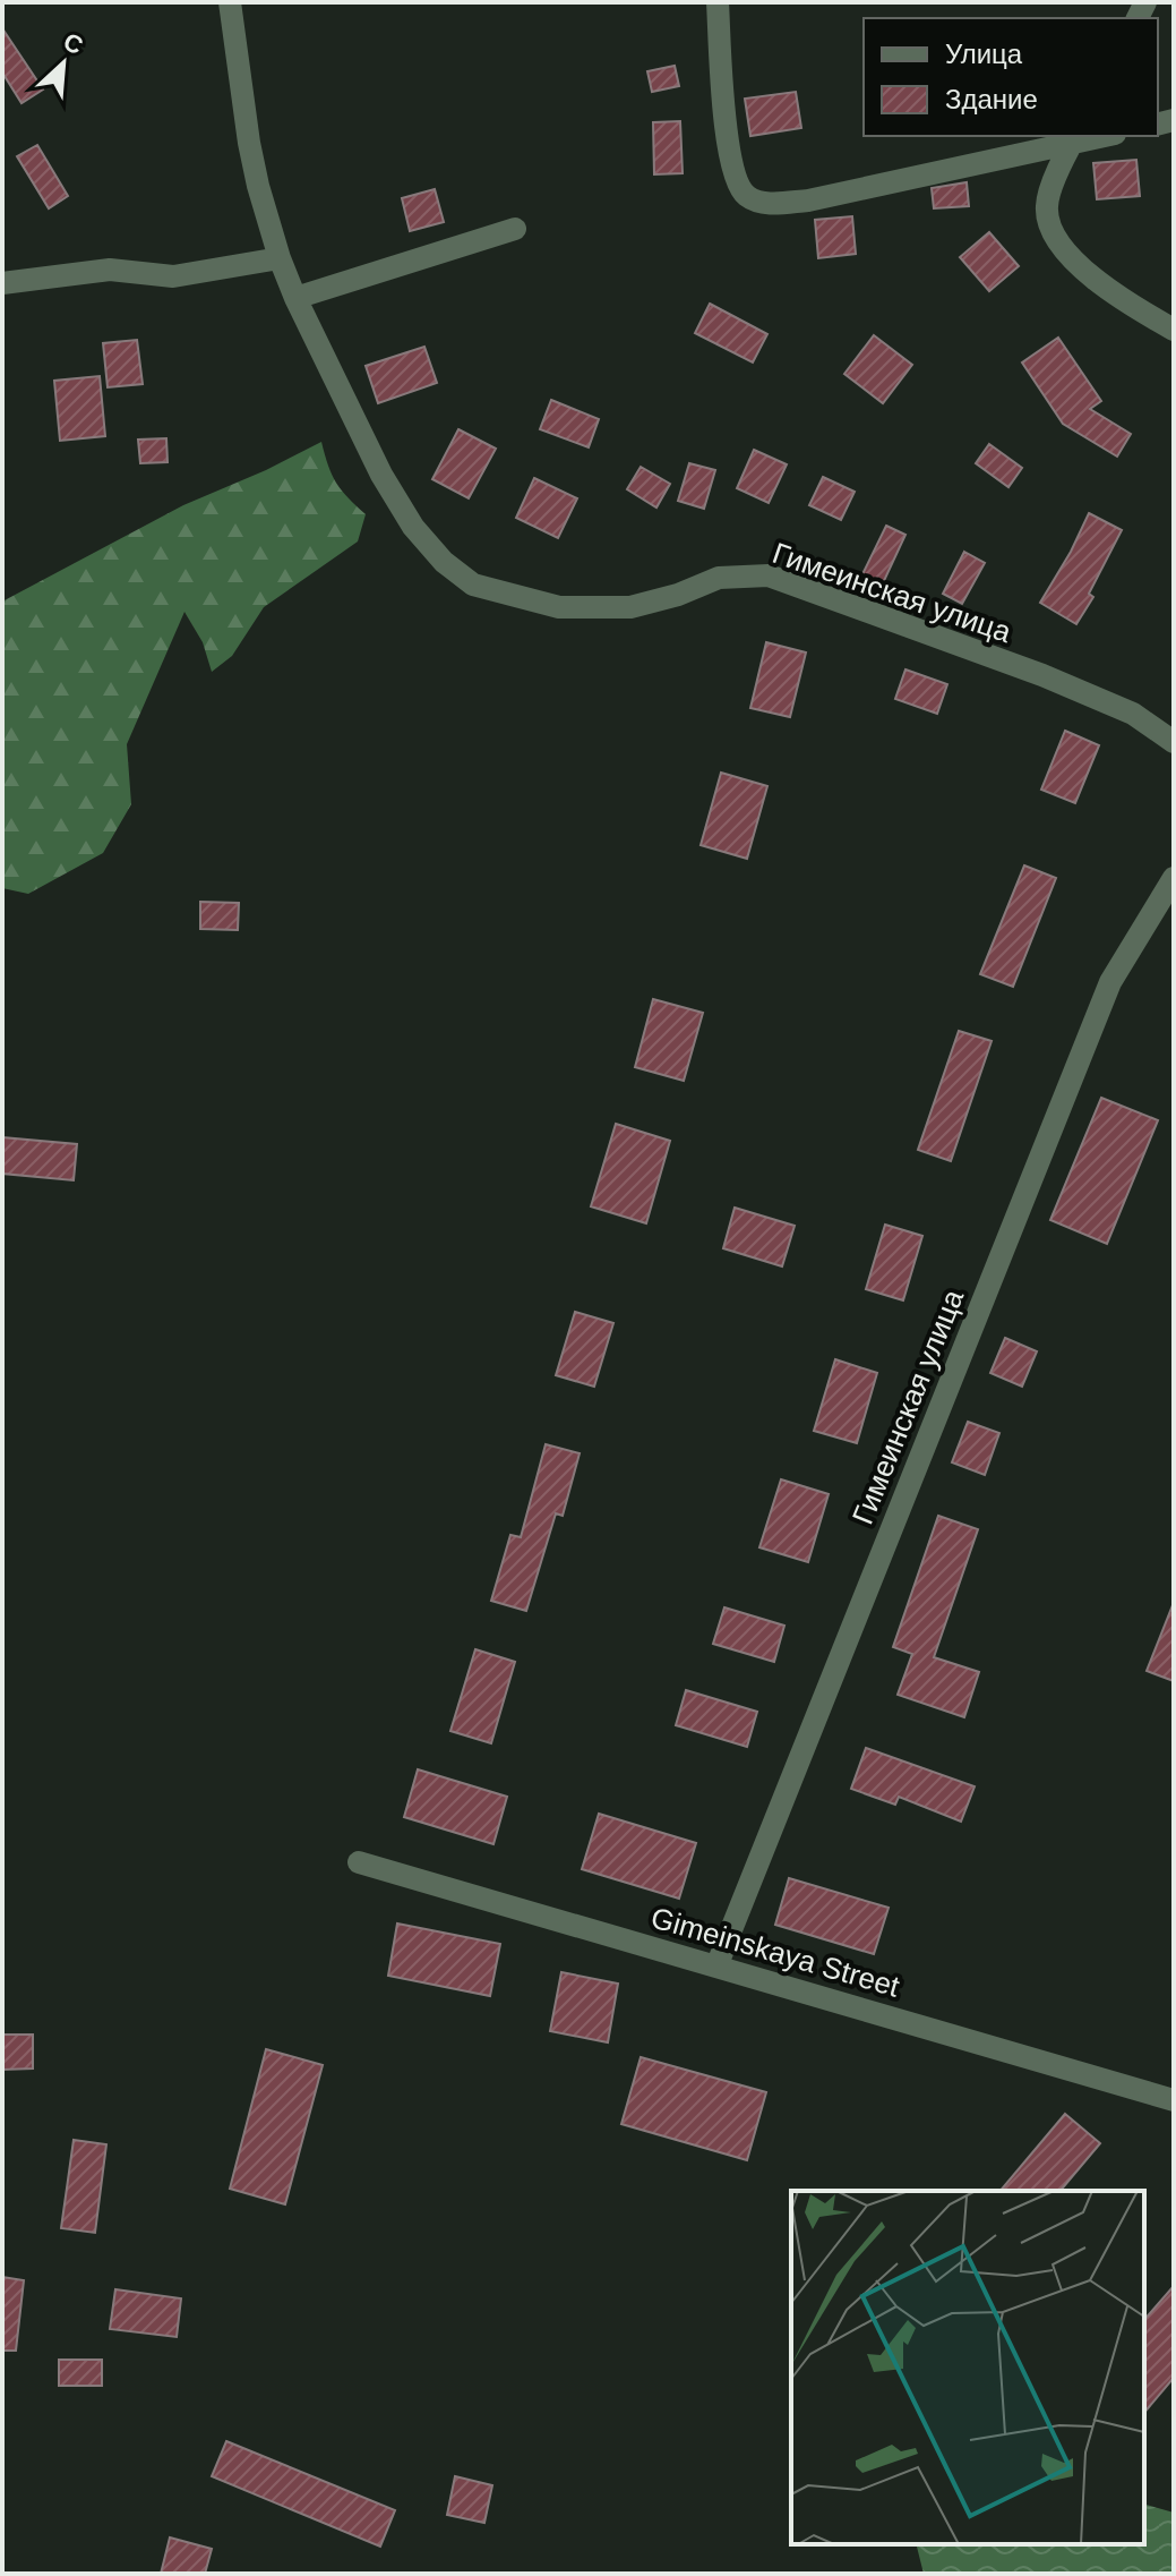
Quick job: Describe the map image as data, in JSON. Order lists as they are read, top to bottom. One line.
{"streets":{"street":["Гимеинская улица","Gimeinskaya Street"]},"crossings":[["Гимеинская улица","Gimeinskaya Street"]],"legend":["Улица","Здание"],"north":"top right"}
